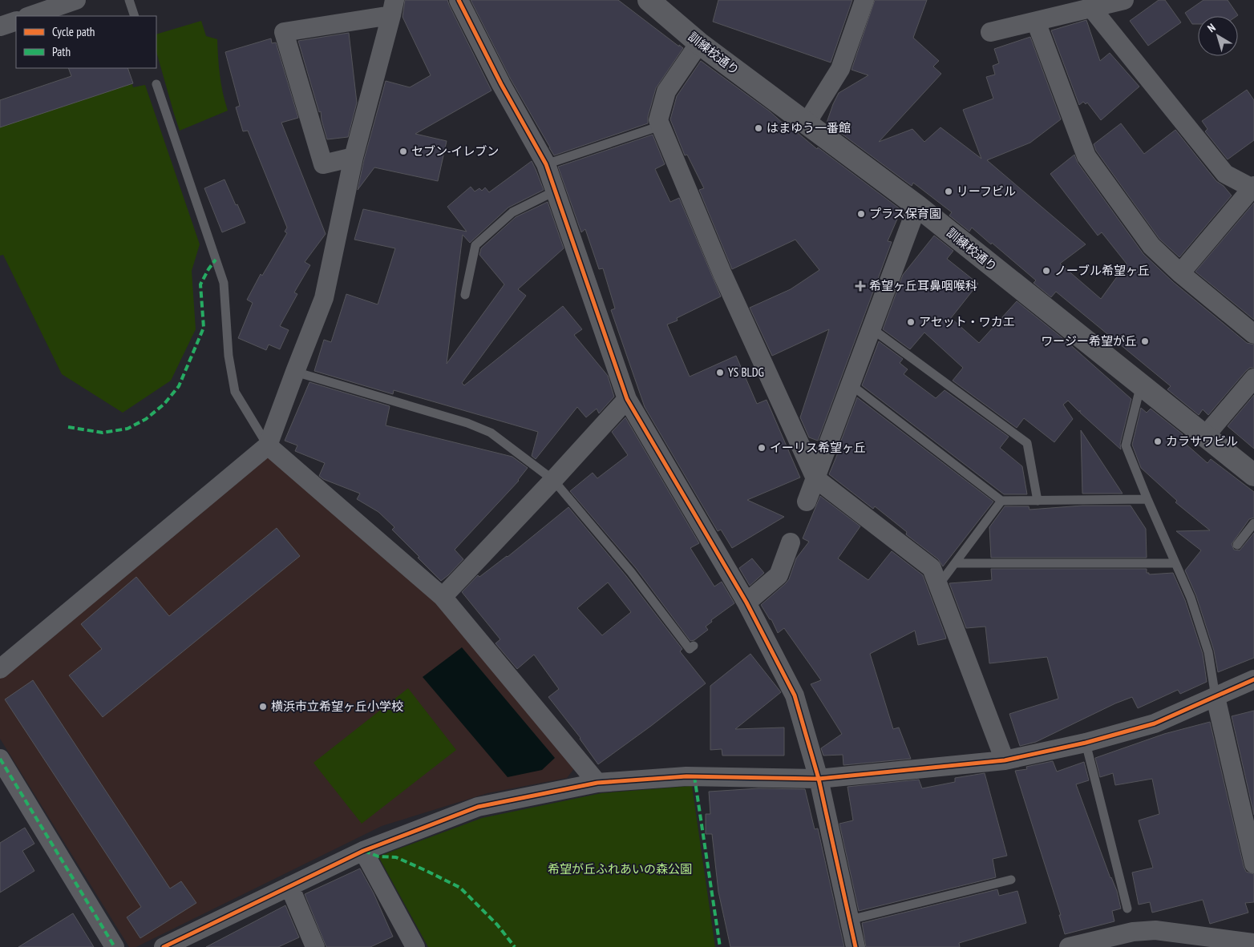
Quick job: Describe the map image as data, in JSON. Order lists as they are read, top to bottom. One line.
{"streets":{"street":["訓練校通り"]},"parks":["希望が丘ふれあいの森公園"],"places":{"other":["はまゆう一番館","セブン-イレブン","リーフビル","プラス保育園","ノーブル希望ヶ丘","アセット・ワカエ","ワージー希望が丘","YS BLDG","カラサワビル","イーリス希望ヶ丘","横浜市立希望ヶ丘小学校"],"health":["希望ヶ丘耳鼻咽喉科"]},"legend":["Cycle path","Path"],"north":"top left"}
